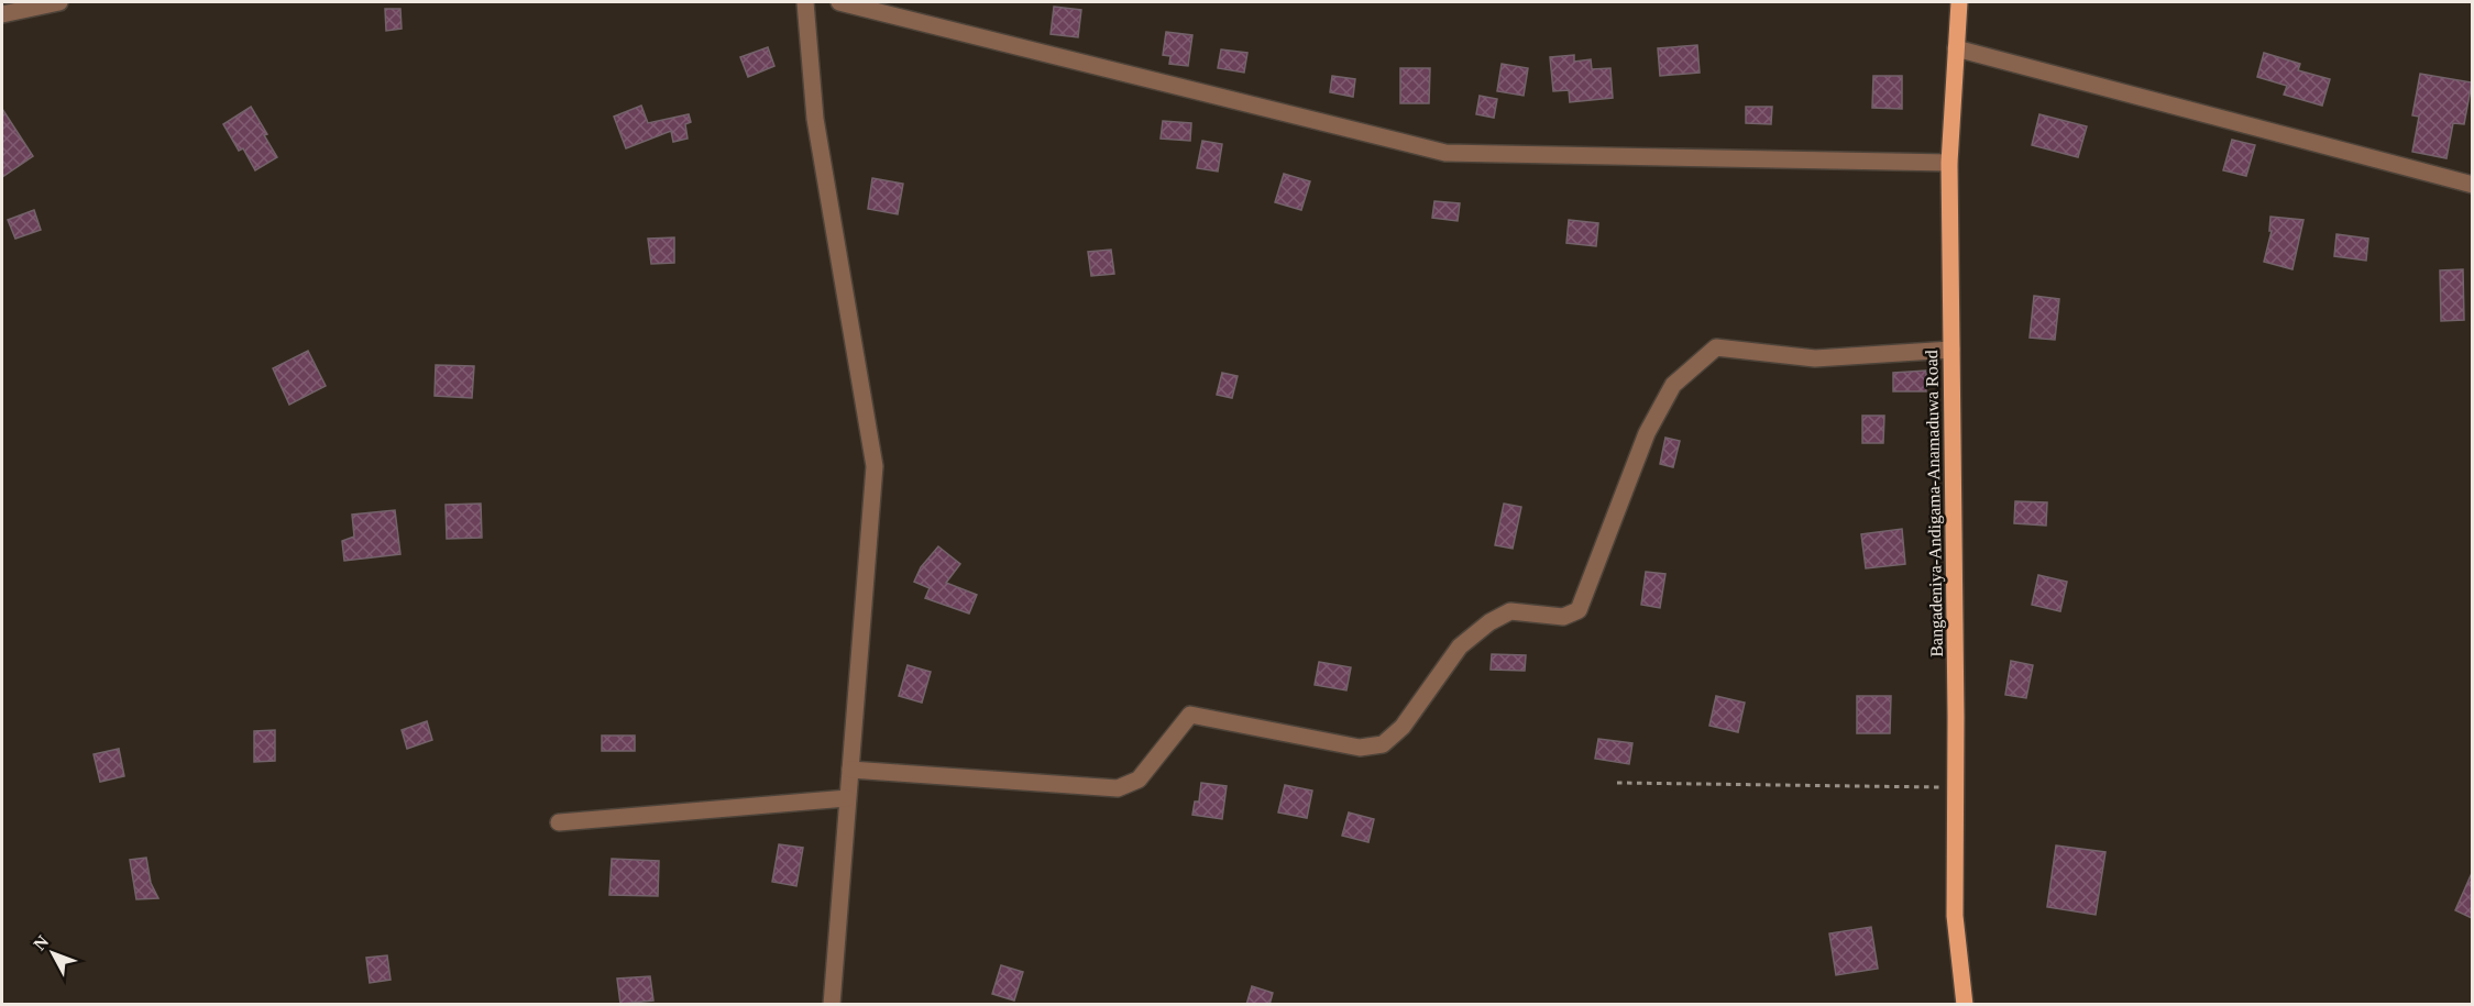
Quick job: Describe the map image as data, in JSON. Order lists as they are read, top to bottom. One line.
{"streets":{"main road":["Bangadeniya-Andigama-Anamaduwa Road"]},"north":"top left"}
